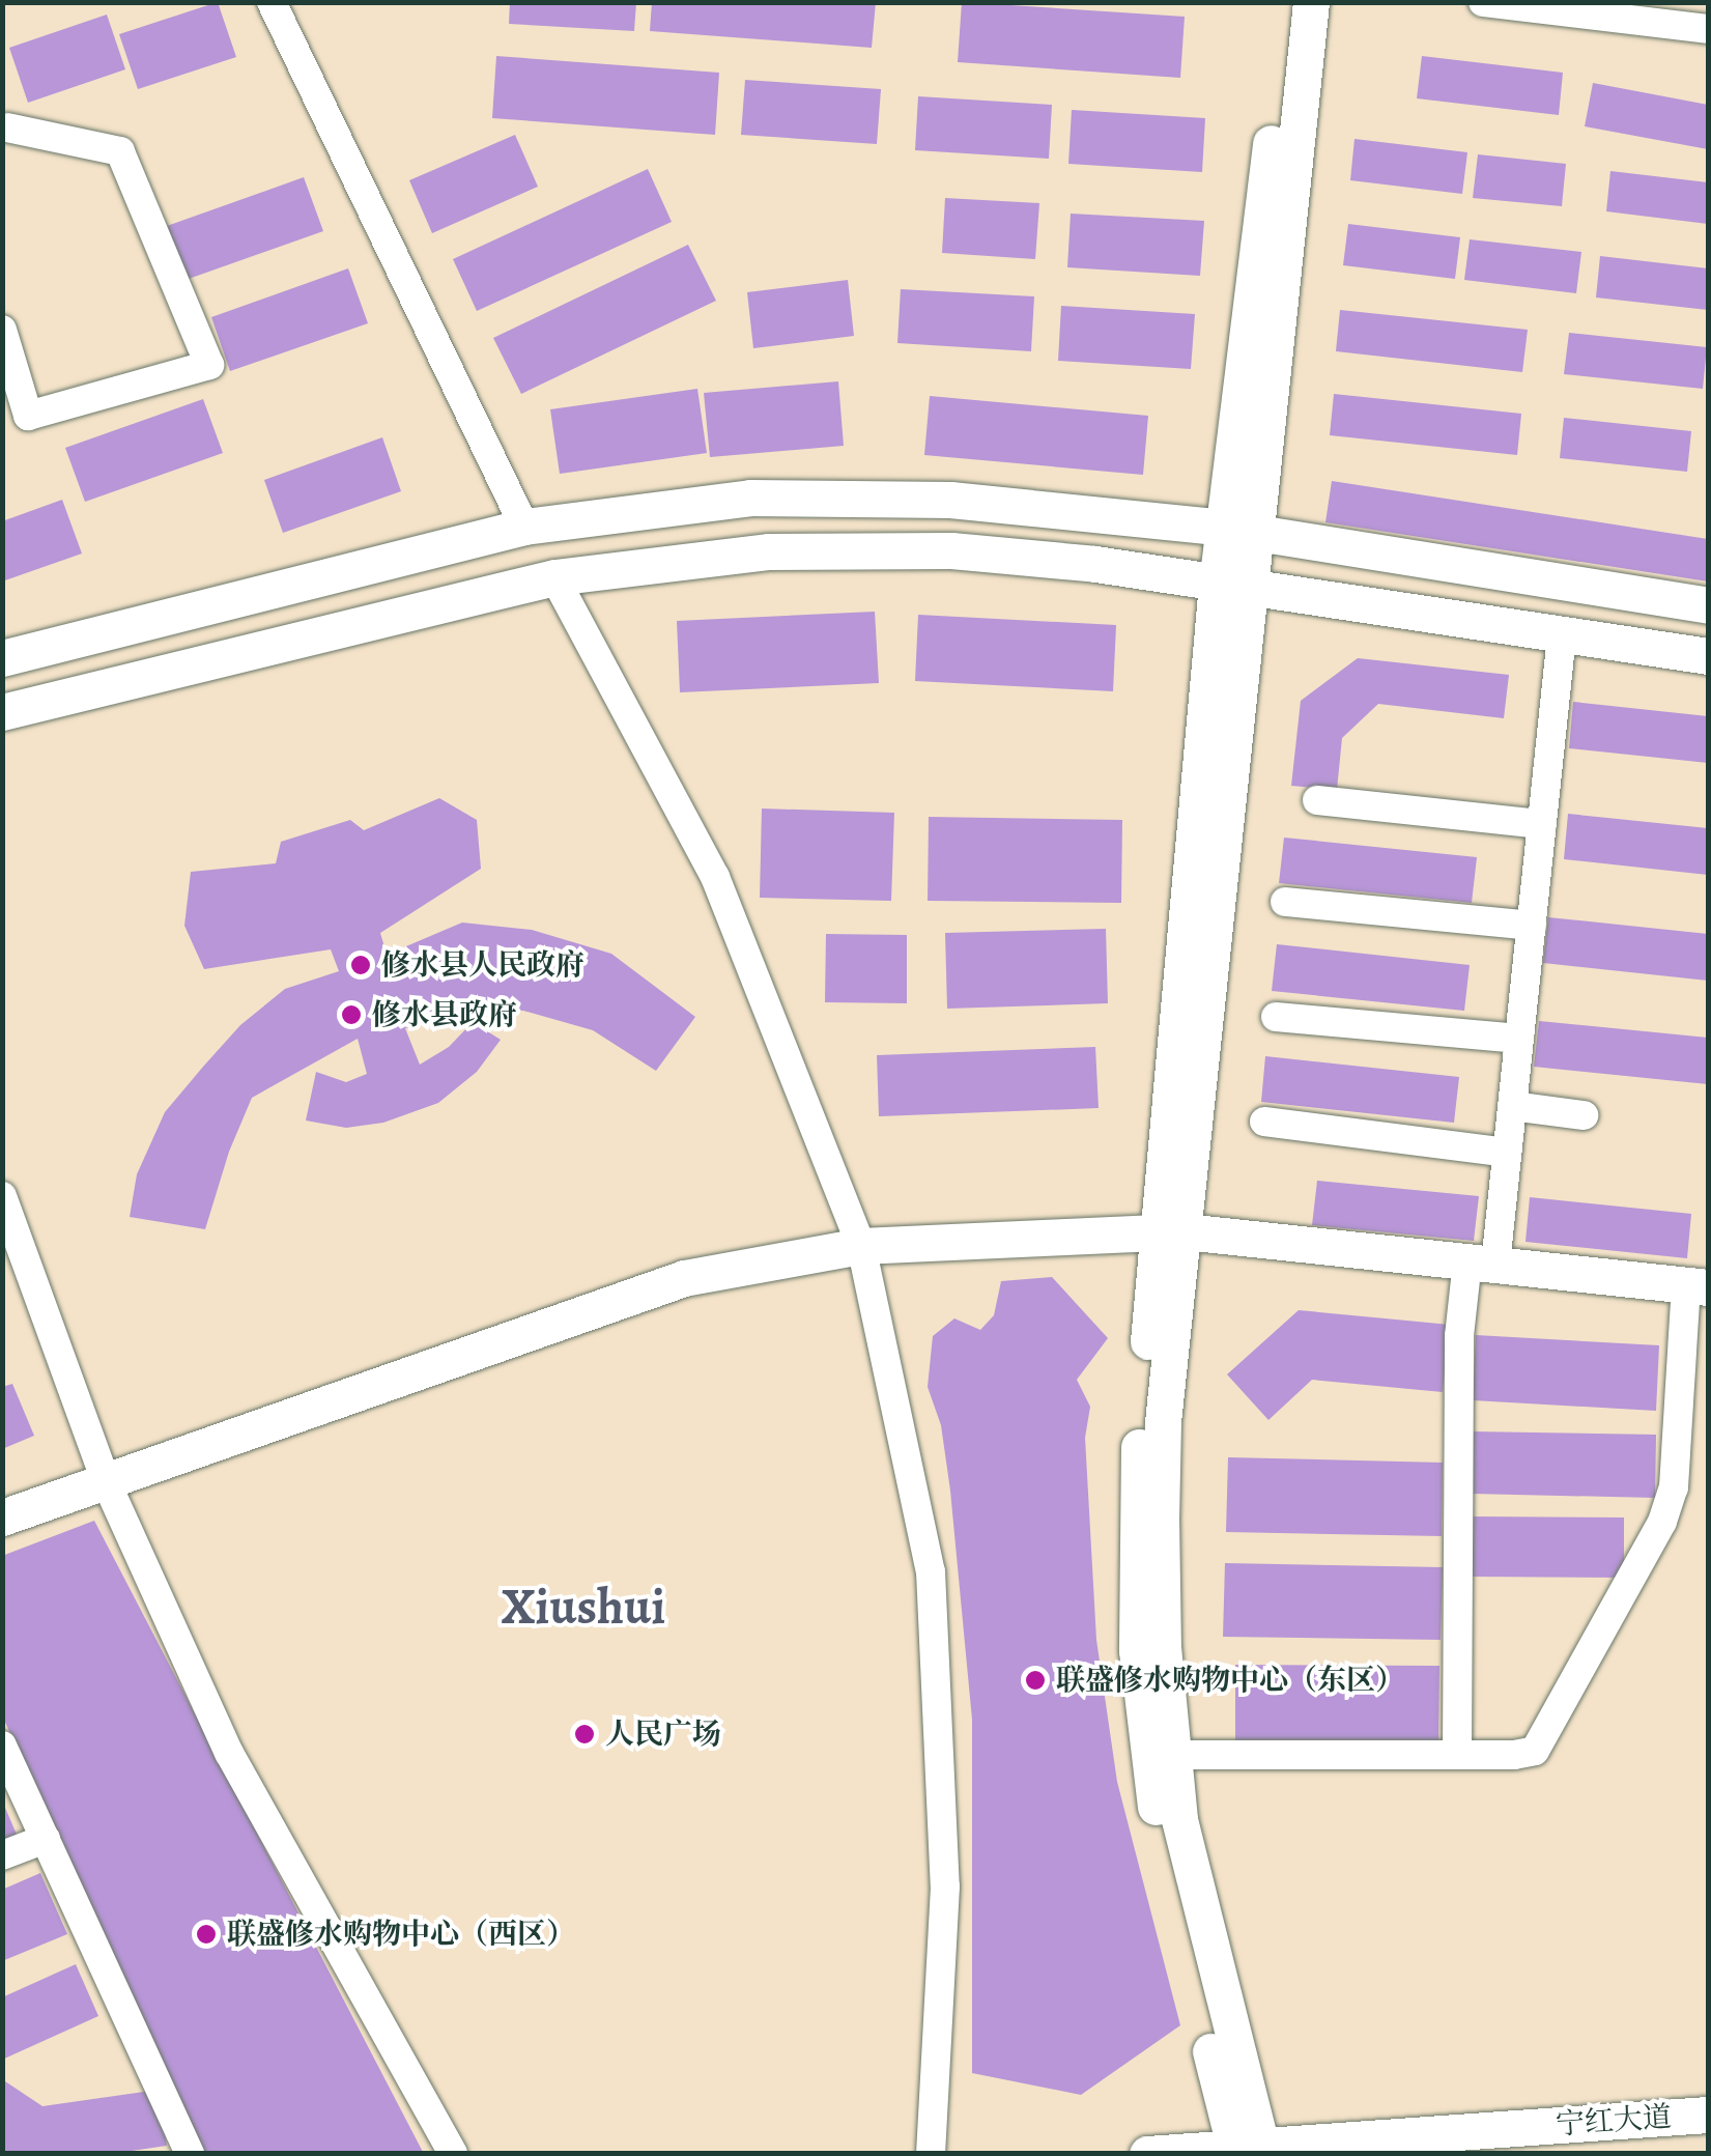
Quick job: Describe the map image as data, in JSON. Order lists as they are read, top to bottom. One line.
{"streets":{"main road":["宁红大道"]},"districts":["Xiushui"],"places":["修水县人民政府","修水县政府","联盛修水购物中心（东区）","人民广场","联盛修水购物中心（西区）"]}
